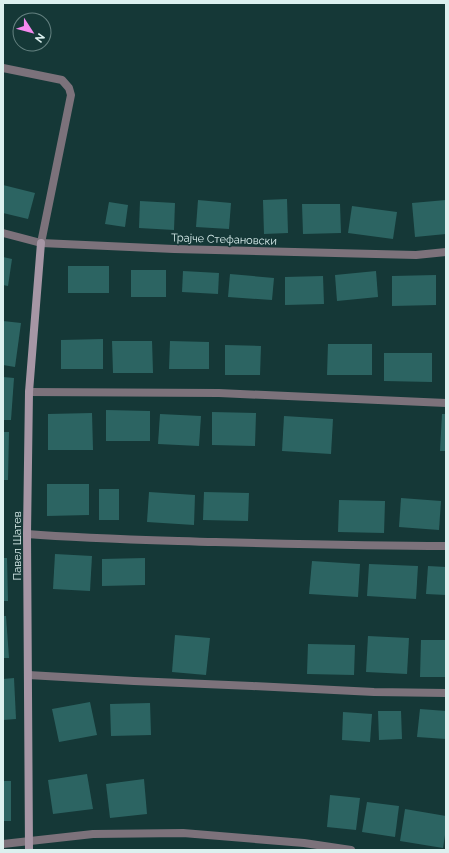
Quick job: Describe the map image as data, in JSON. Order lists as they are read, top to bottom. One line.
{"streets":{"street":["Трајче Стефановски","Павел Шатев"]},"crossings":[["Трајче Стефановски","Павел Шатев"]],"north":"bottom right"}
